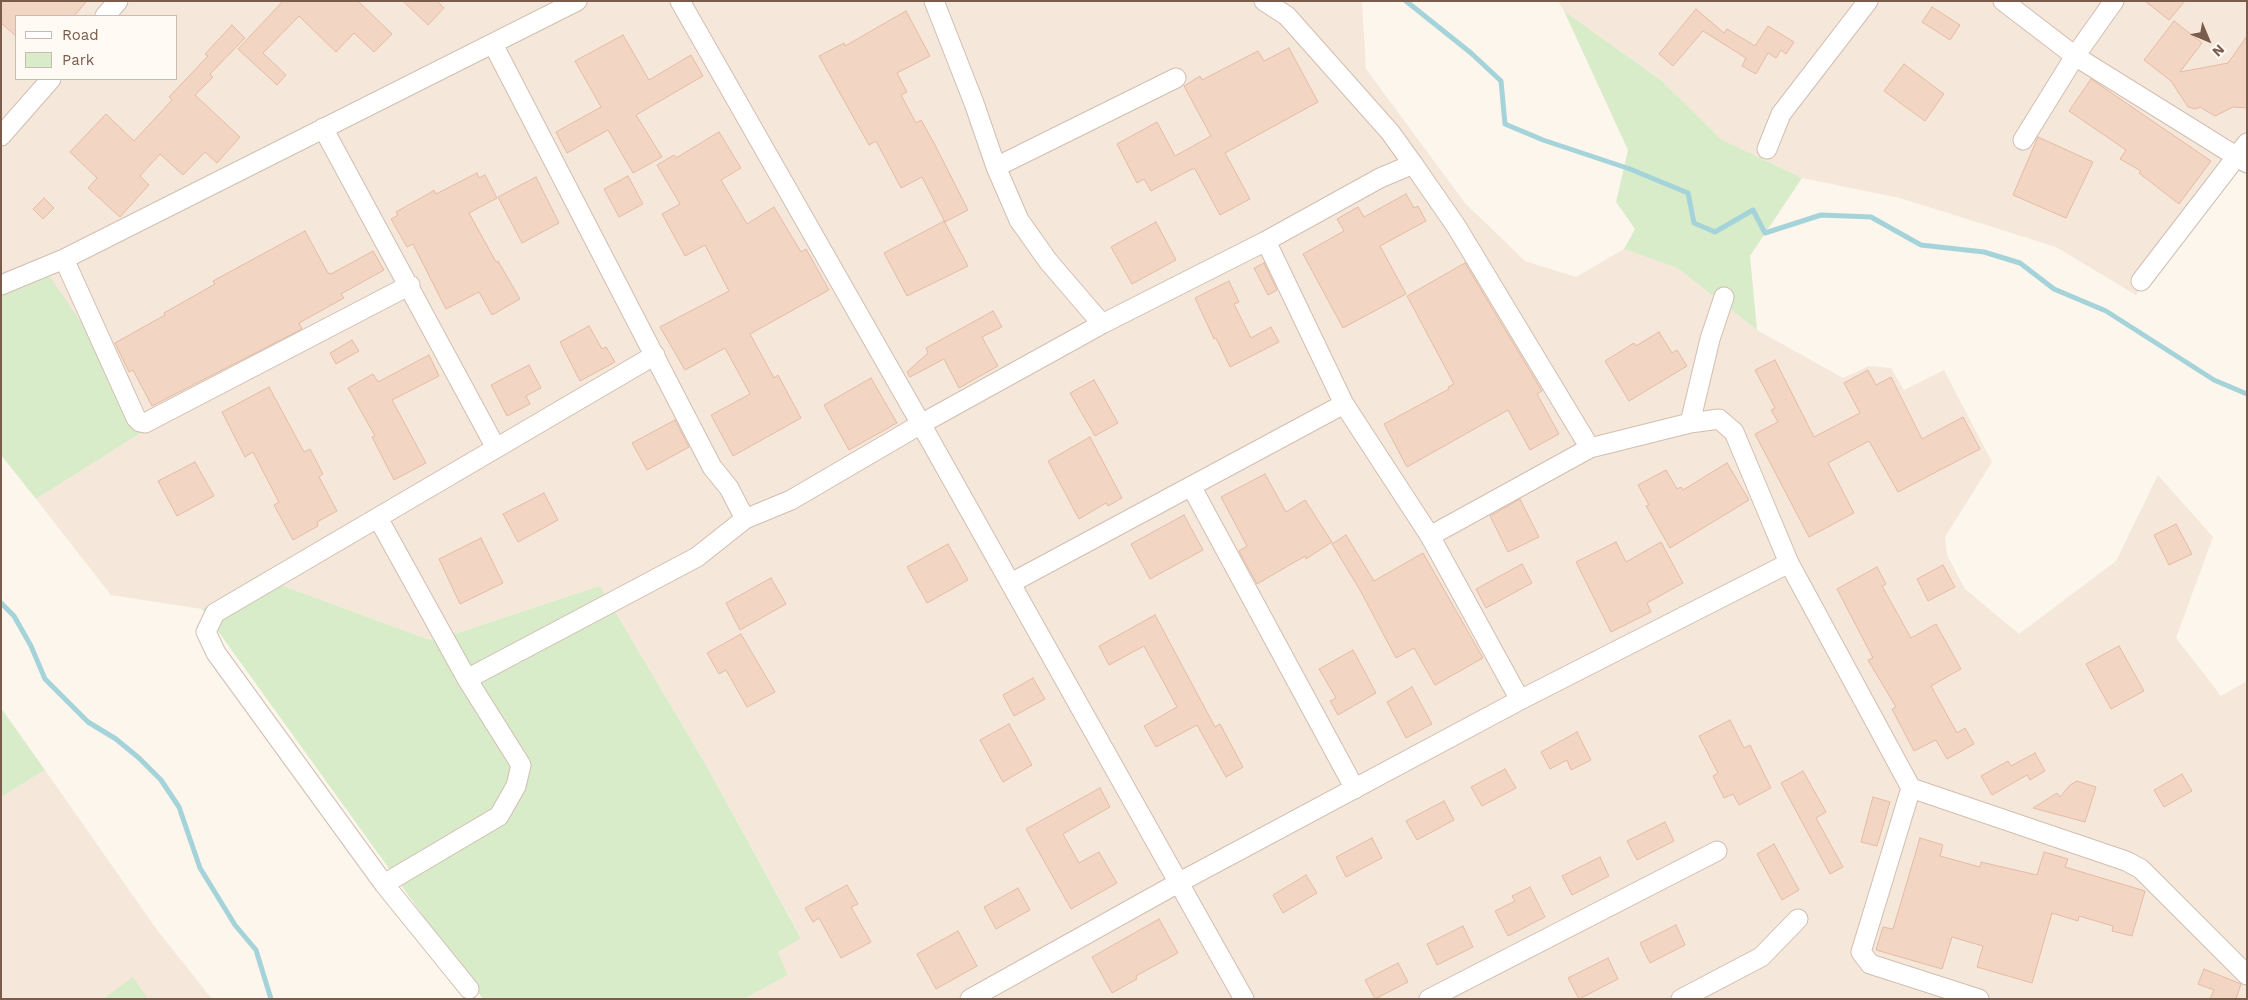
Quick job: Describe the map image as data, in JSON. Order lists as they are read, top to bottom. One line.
{"legend":["Road","Park"],"north":"bottom right"}
